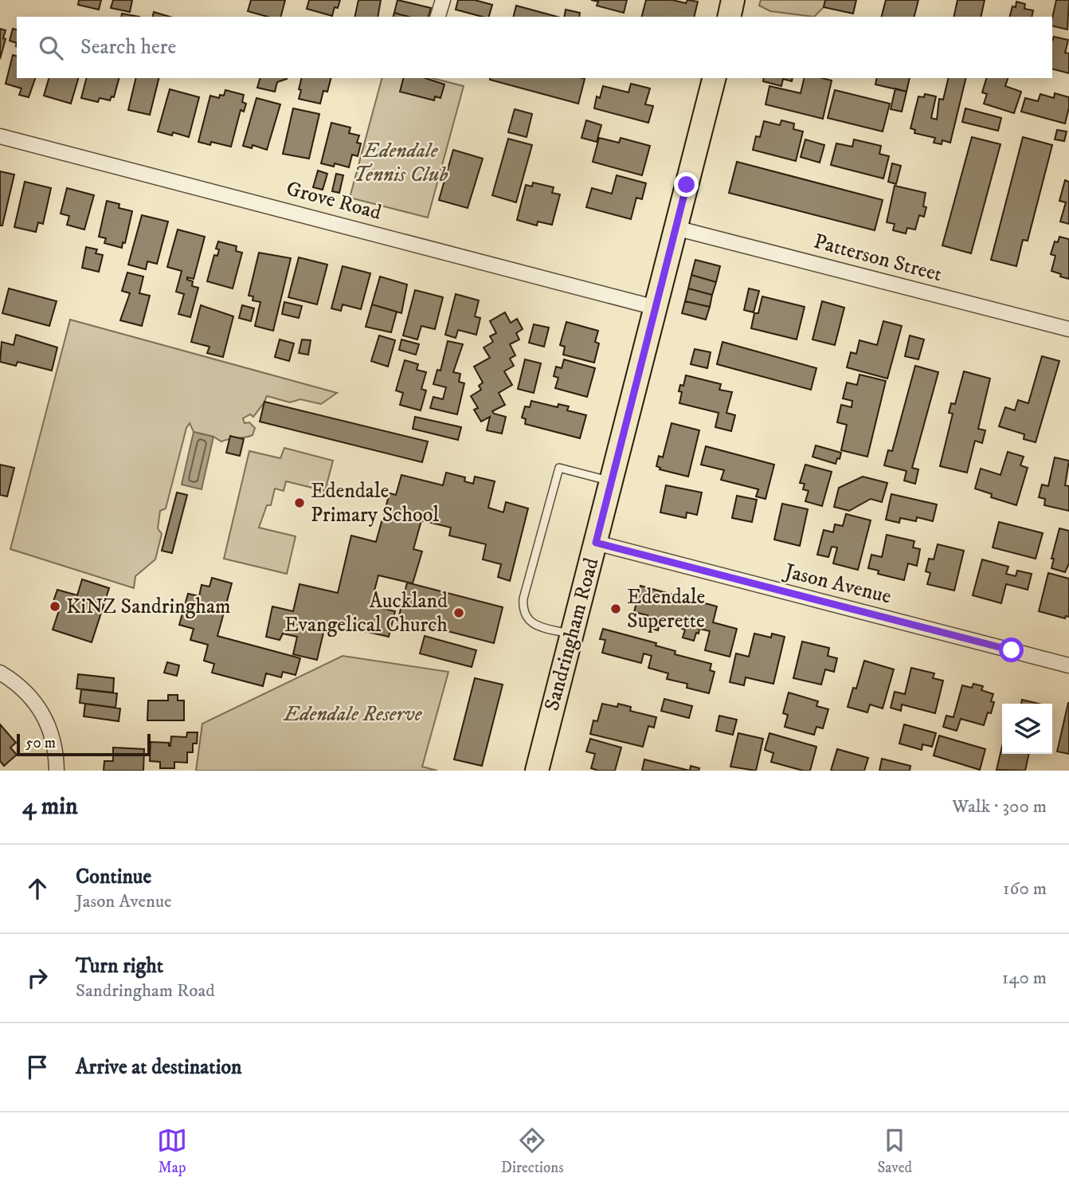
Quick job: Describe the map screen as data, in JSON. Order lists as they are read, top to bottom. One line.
{"streets":{"main road":["Sandringham Road"],"street":["Grove Road","Patterson Street","Jason Avenue"]},"crossings":[["Grove Road","Sandringham Road"],["Patterson Street","Sandringham Road"],["Jason Avenue","Sandringham Road"]],"parks":["Edendale Tennis Club","Edendale Reserve"],"places":["Edendale Primary School","KiNZ Sandringham","Edendale Superette","Auckland Evangelical Church"],"scale_bar":"50 m","page":{"search":"Search here","scale":"50 m","heading":["4 min","Walk · 300 m"],"list":[["Continue","Jason Avenue","160 m"],["Turn right","Sandringham Road","140 m"],"Arrive at destination"],"nav":["Map","Directions","Saved"]}}
